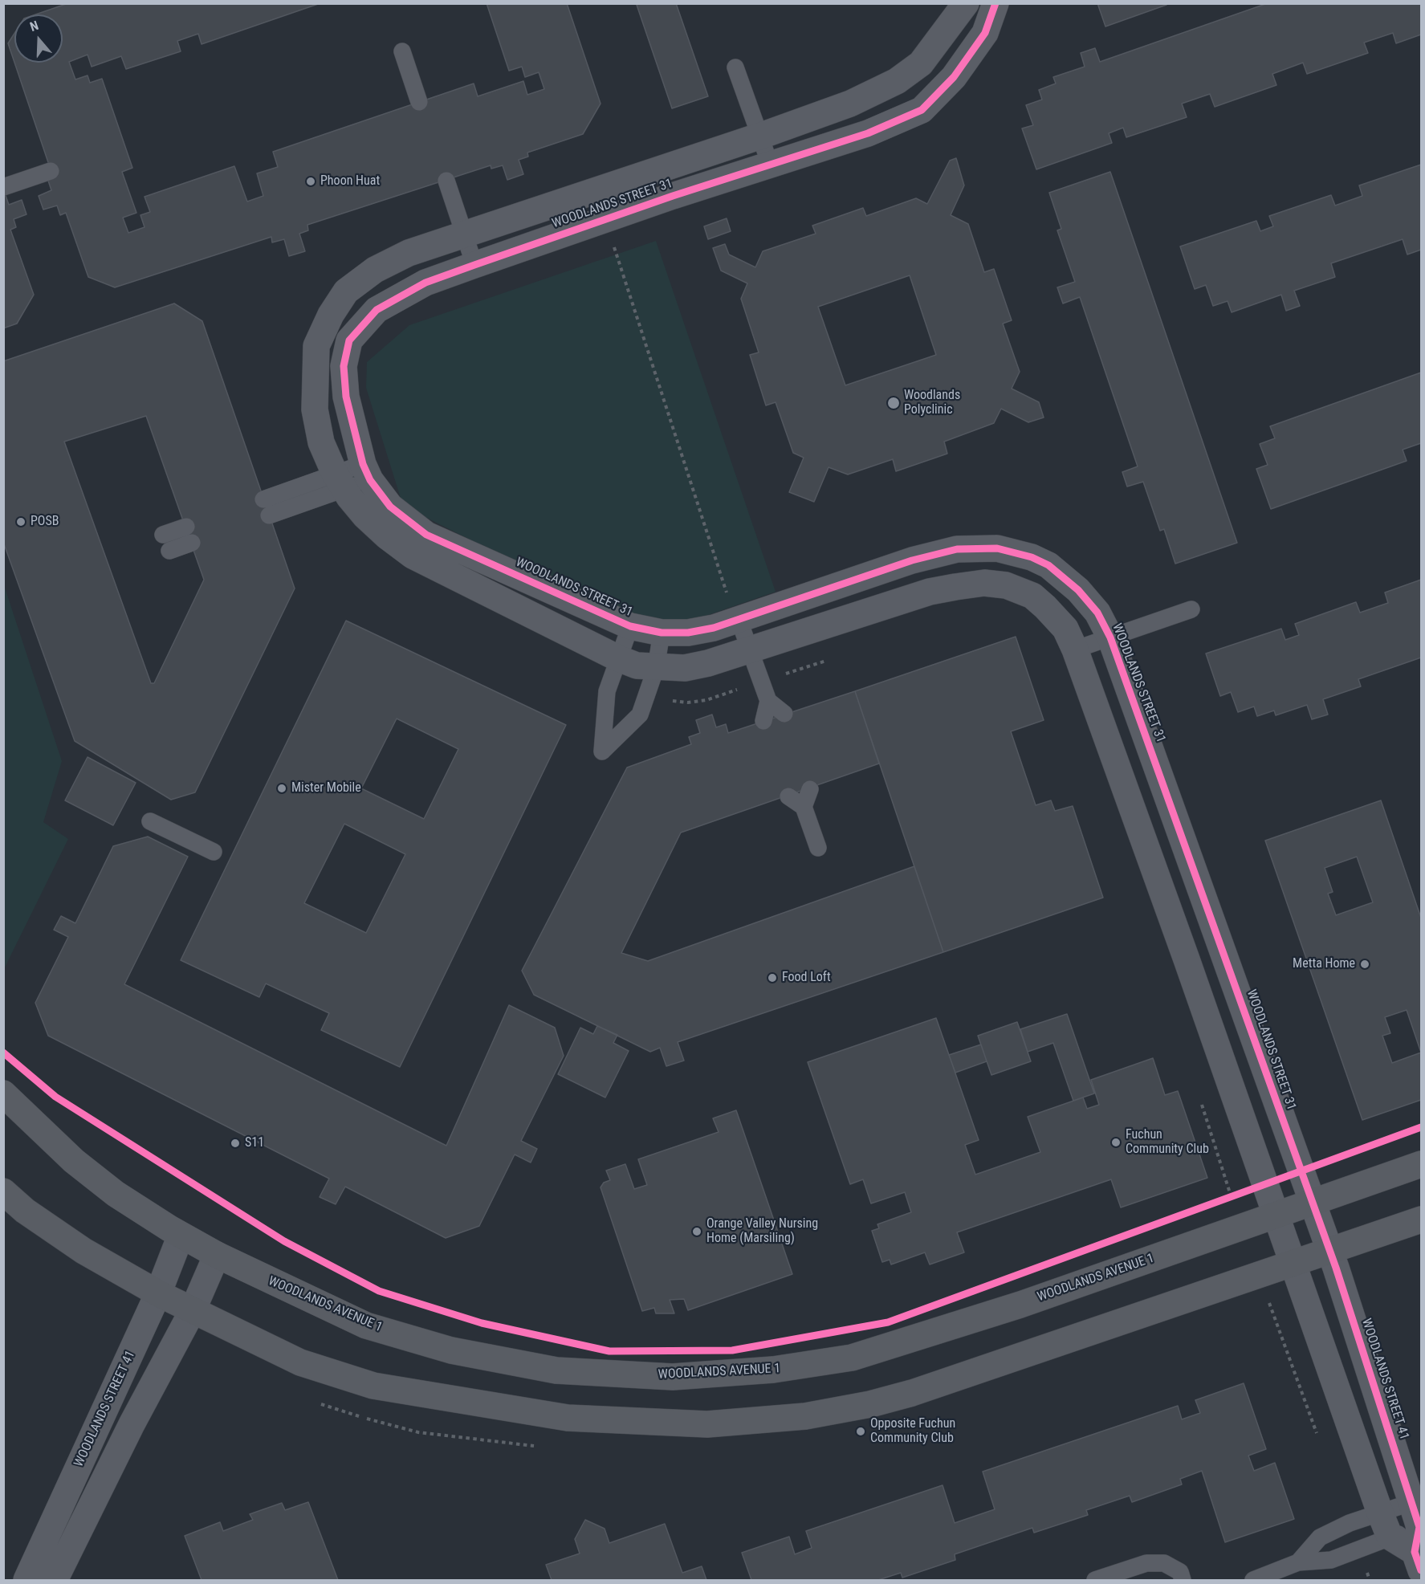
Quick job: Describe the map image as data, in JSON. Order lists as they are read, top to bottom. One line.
{"streets":{"main road":["WOODLANDS AVENUE 1"],"street":["WOODLANDS STREET 31","WOODLANDS STREET 41"]},"crossings":[["WOODLANDS STREET 31","WOODLANDS AVENUE 1"],["WOODLANDS STREET 31","WOODLANDS STREET 41"],["WOODLANDS AVENUE 1","WOODLANDS STREET 41"]],"places":["Phoon Huat","Woodlands Polyclinic","POSB","Mister Mobile","Metta Home","Food Loft","Fuchun Community Club","S11","Orange Valley Nursing Home (Marsiling)","Opposite Fuchun Community Club"],"north":"top"}
